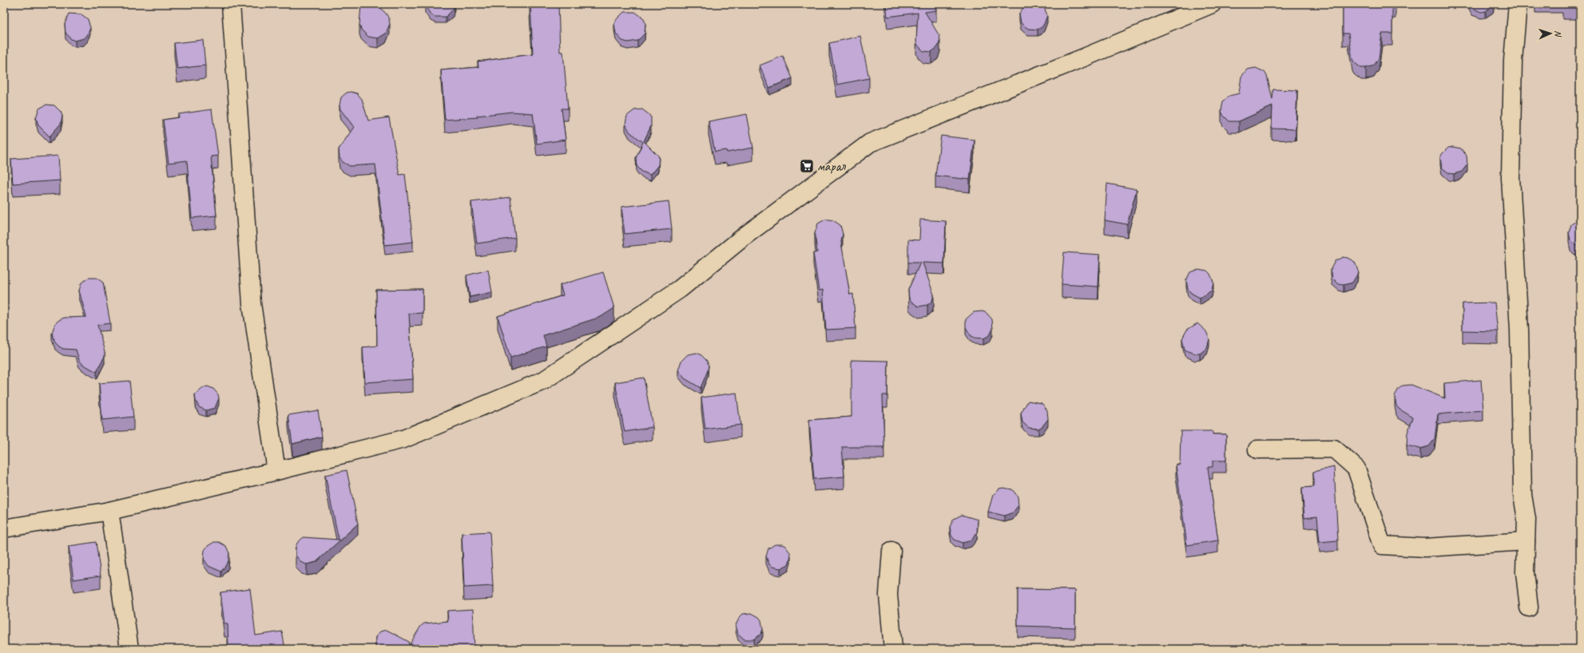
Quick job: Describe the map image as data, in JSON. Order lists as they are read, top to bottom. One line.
{"places":{"supermarket":["марал"]},"north":"right"}
